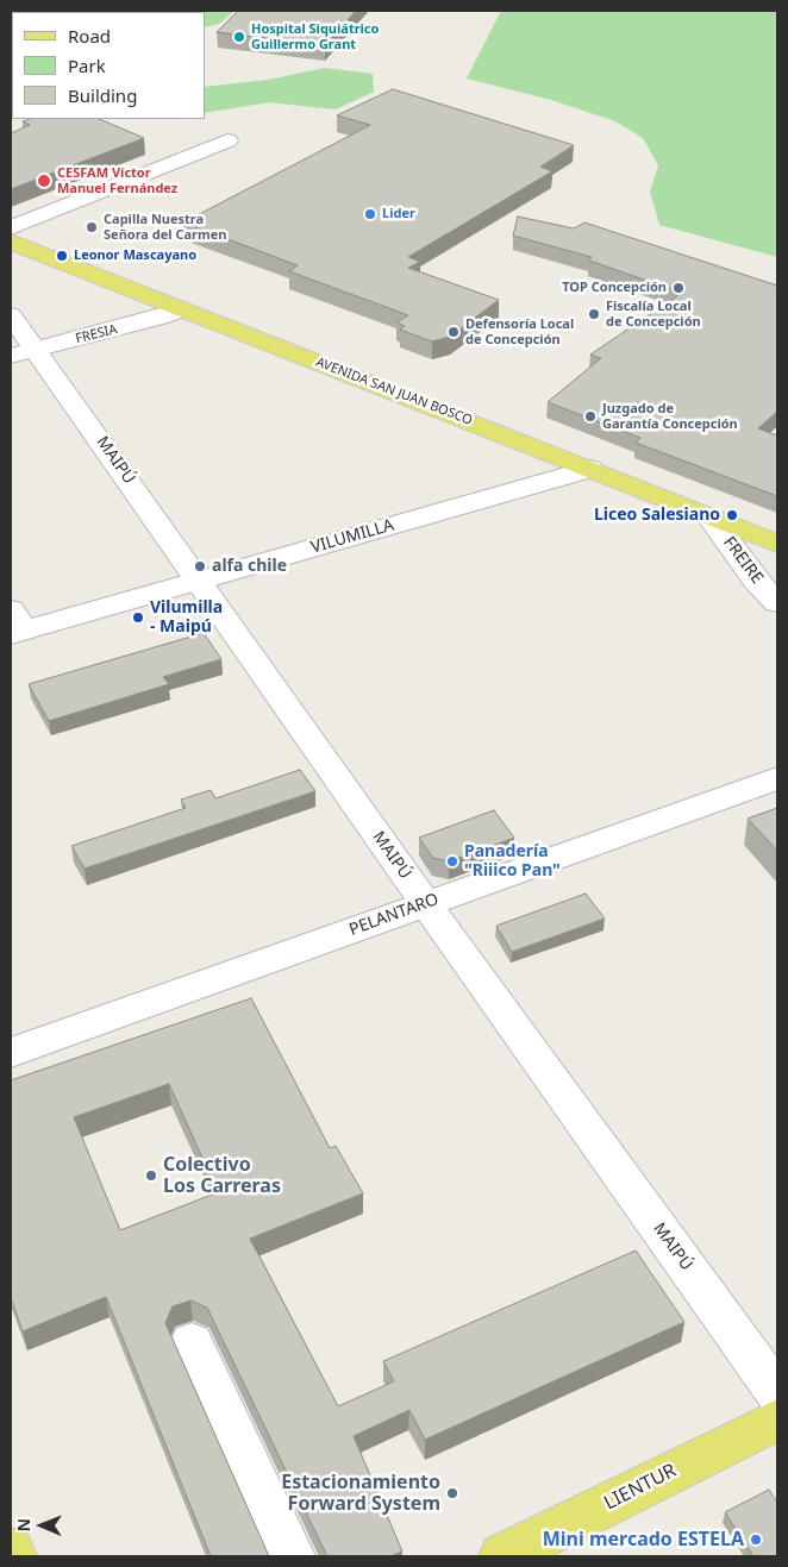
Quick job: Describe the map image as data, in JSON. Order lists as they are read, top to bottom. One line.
{"streets":{"main road":["AVENIDA SAN JUAN BOSCO","LIENTUR"],"street":["FRESIA","MAIPÚ","VILUMILLA","FREIRE","PELANTARO"]},"crossings":[["FRESIA","AVENIDA SAN JUAN BOSCO"],["FRESIA","MAIPÚ"],["AVENIDA SAN JUAN BOSCO","VILUMILLA"],["AVENIDA SAN JUAN BOSCO","FREIRE"],["MAIPÚ","VILUMILLA"],["MAIPÚ","PELANTARO"]],"places":["Hospital Siquiátrico Guillermo Grant","CESFAM Víctor Manuel Fernández","Lider","Capilla Nuestra Señora del Carmen","Leonor Mascayano","TOP Concepción","Fiscalía Local de Concepción","Defensoría Local de Concepción","Juzgado de Garantía Concepción","Liceo Salesiano","alfa chile","Vilumilla - Maipú","Panadería \"Riiico Pan\"","Colectivo Los Carreras","Estacionamiento Forward System","Mini mercado ESTELA"],"legend":["Road","Park","Building"],"north":"left"}
